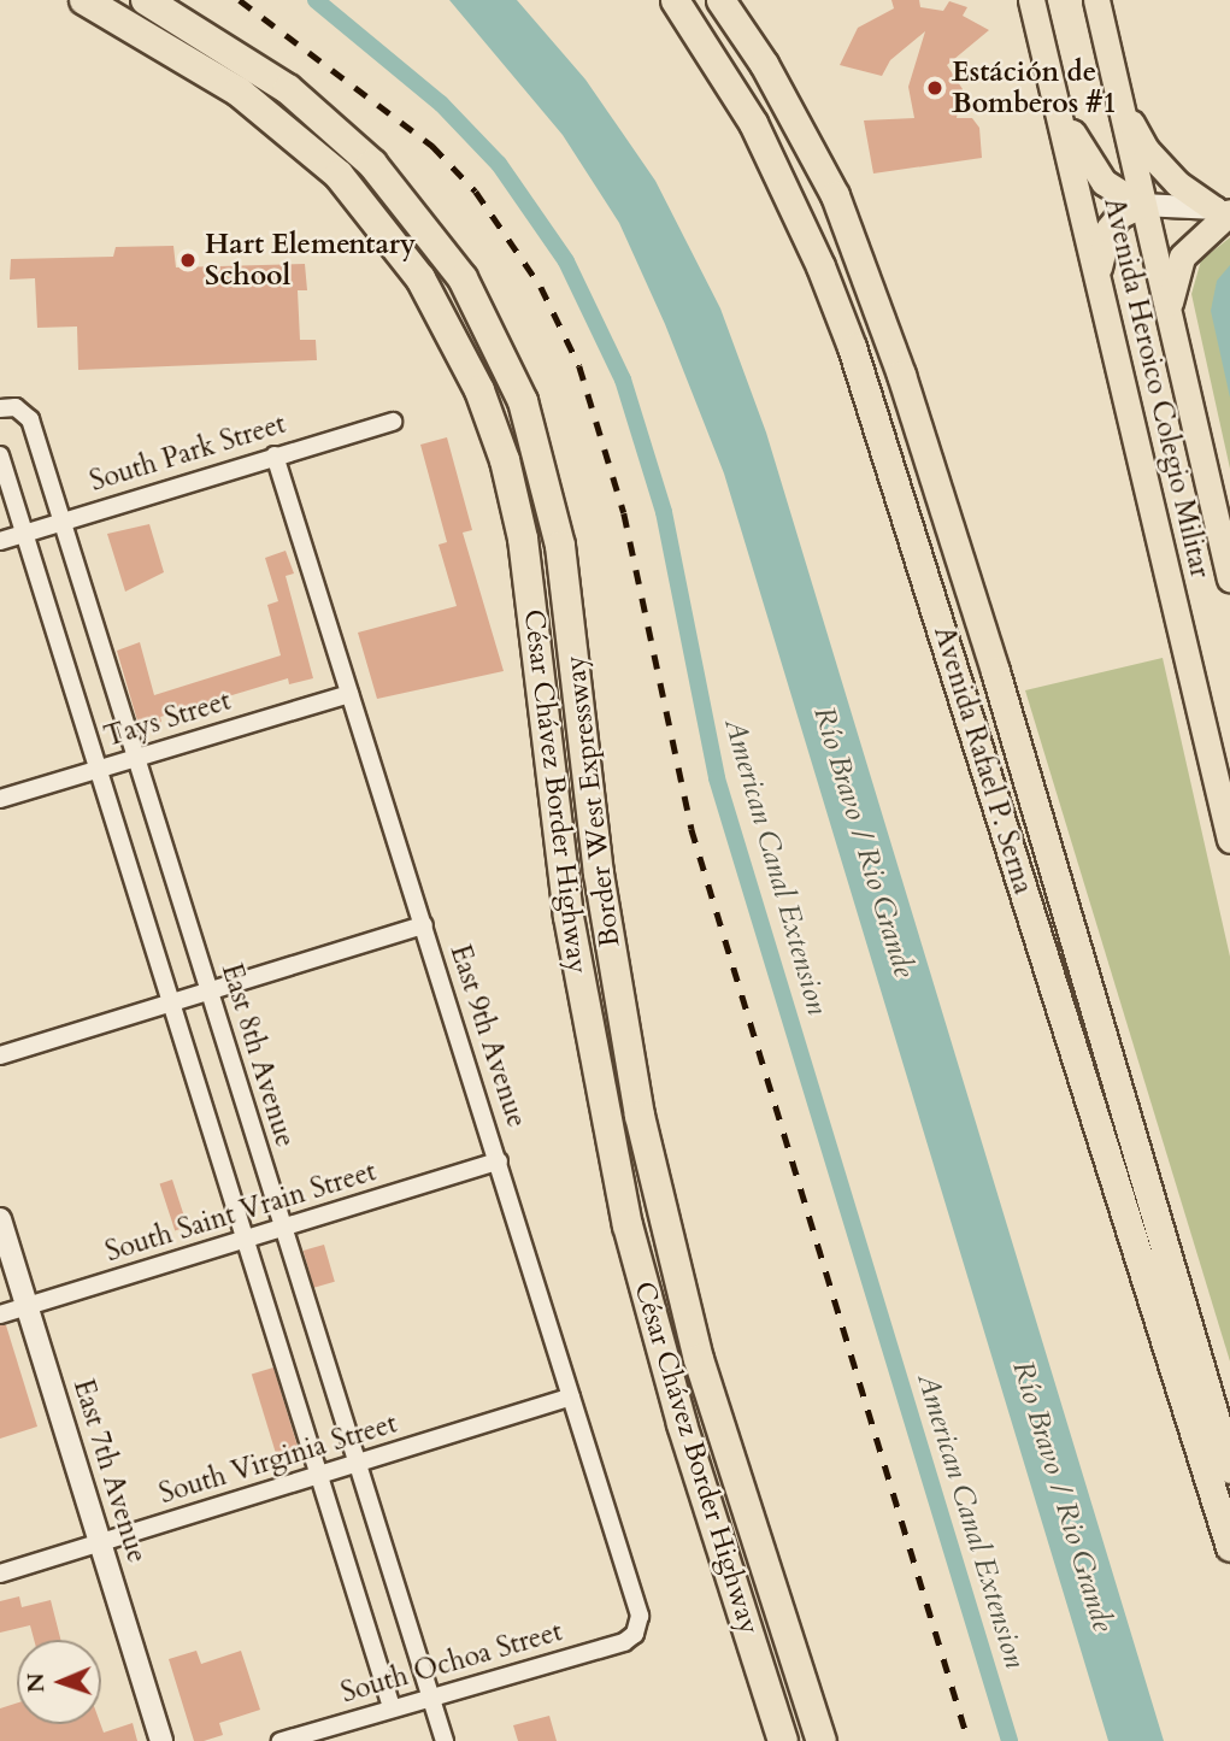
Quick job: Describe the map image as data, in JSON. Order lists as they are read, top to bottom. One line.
{"streets":{"highway":["Avenida Rafael P. Serna","César Chávez Border Highway","Border West Expressway"],"main road":["Avenida Heroico Colegio Militar"],"street":["South Park Street","Tays Street","East 9th Avenue","East 8th Avenue","South Saint Vrain Street","South Virginia Street","East 7th Avenue","South Ochoa Street"]},"crossings":[["South Park Street","East 9th Avenue"],["South Park Street","East 8th Avenue"],["Tays Street","East 9th Avenue"],["Tays Street","East 8th Avenue"],["East 9th Avenue","South Saint Vrain Street"],["East 9th Avenue","South Virginia Street"],["East 9th Avenue","South Ochoa Street"],["East 8th Avenue","South Saint Vrain Street"],["East 8th Avenue","South Virginia Street"],["East 8th Avenue","South Ochoa Street"],["South Saint Vrain Street","East 7th Avenue"],["South Virginia Street","East 7th Avenue"]],"water":["Río Bravo / Rio Grande","American Canal Extension"],"places":["Estáción de Bomberos #1","Hart Elementary School"],"north":"left"}
